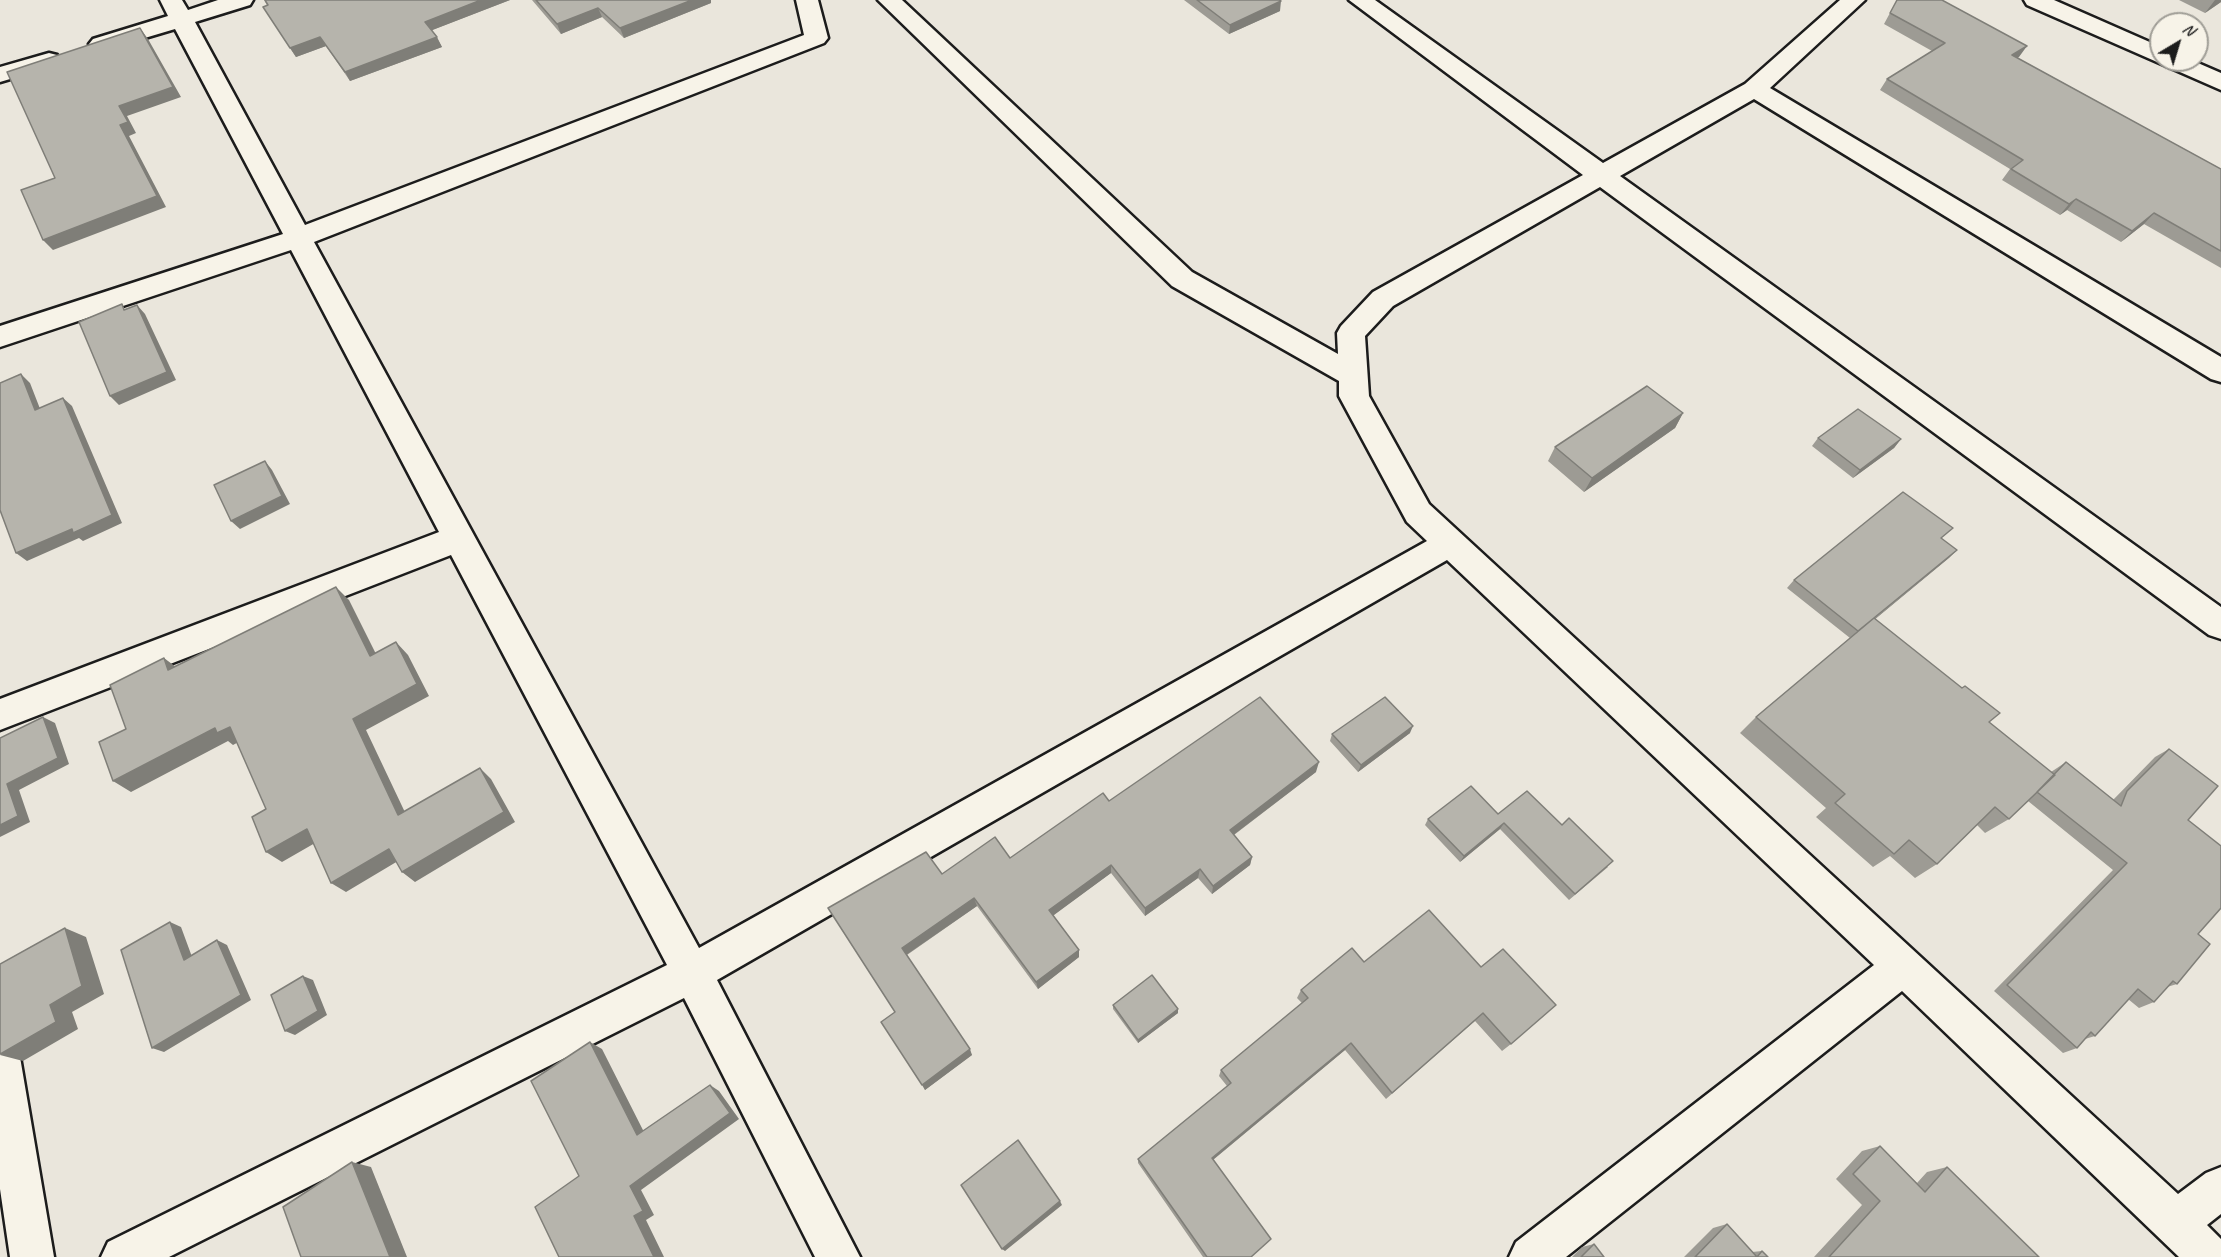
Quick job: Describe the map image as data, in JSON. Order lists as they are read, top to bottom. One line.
{"north":"top right"}
